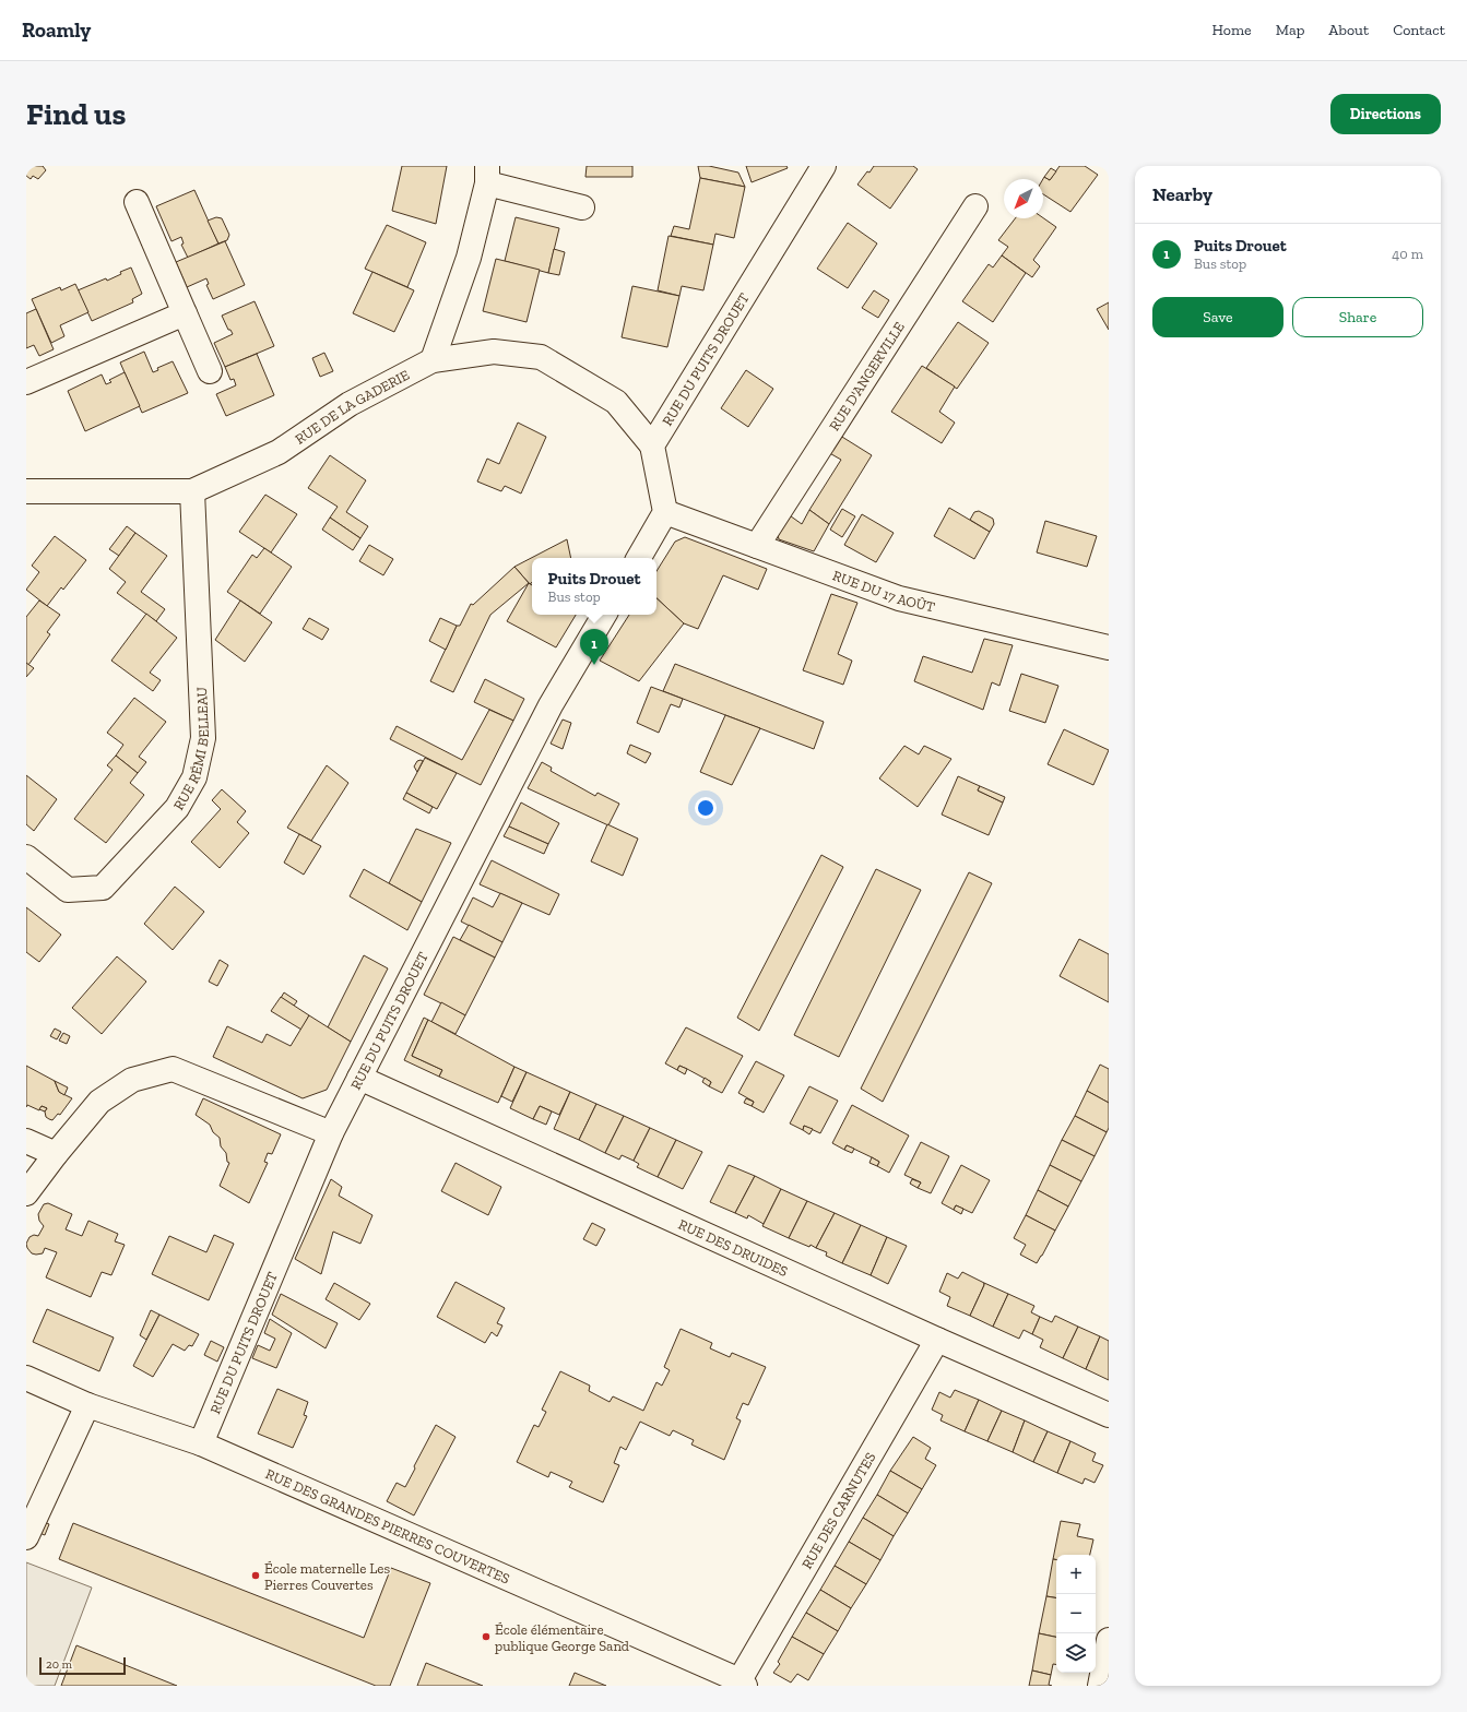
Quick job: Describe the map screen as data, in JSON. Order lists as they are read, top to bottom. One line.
{"streets":{"street":["RUE DU PUITS DROUET","RUE D'ANGERVILLE","RUE DE LA GADERIE","RUE DU 17 AOÛT","RUE RÉMI BELLEAU","RUE DES DRUIDES","RUE DES CARNUTES","RUE DES GRANDES PIERRES COUVERTES"]},"crossings":[["RUE DU PUITS DROUET","RUE DE LA GADERIE"],["RUE DU PUITS DROUET","RUE DES DRUIDES"],["RUE DU PUITS DROUET","RUE DES GRANDES PIERRES COUVERTES"],["RUE D'ANGERVILLE","RUE DU 17 AOÛT"],["RUE DE LA GADERIE","RUE RÉMI BELLEAU"],["RUE DES DRUIDES","RUE DES CARNUTES"],["RUE DES CARNUTES","RUE DES GRANDES PIERRES COUVERTES"]],"places":["École maternelle Les Pierres Couvertes","École élémentaire publique George Sand"],"scale_bar":"20 m","north":"bottom left","page":{"header":"Roamly","nav":["Home","Map","About","Contact"],"buttons":["Directions",["Save","Share"]],"title":"Find us","heading":"Nearby","list":[{"mark":"1","name":"Puits Drouet","note":"Bus stop","value":"40 m"}],"popup":["Puits Drouet","Bus stop"],"pins":"1","map_buttons":["+","−"],"scale":"20 m"}}
